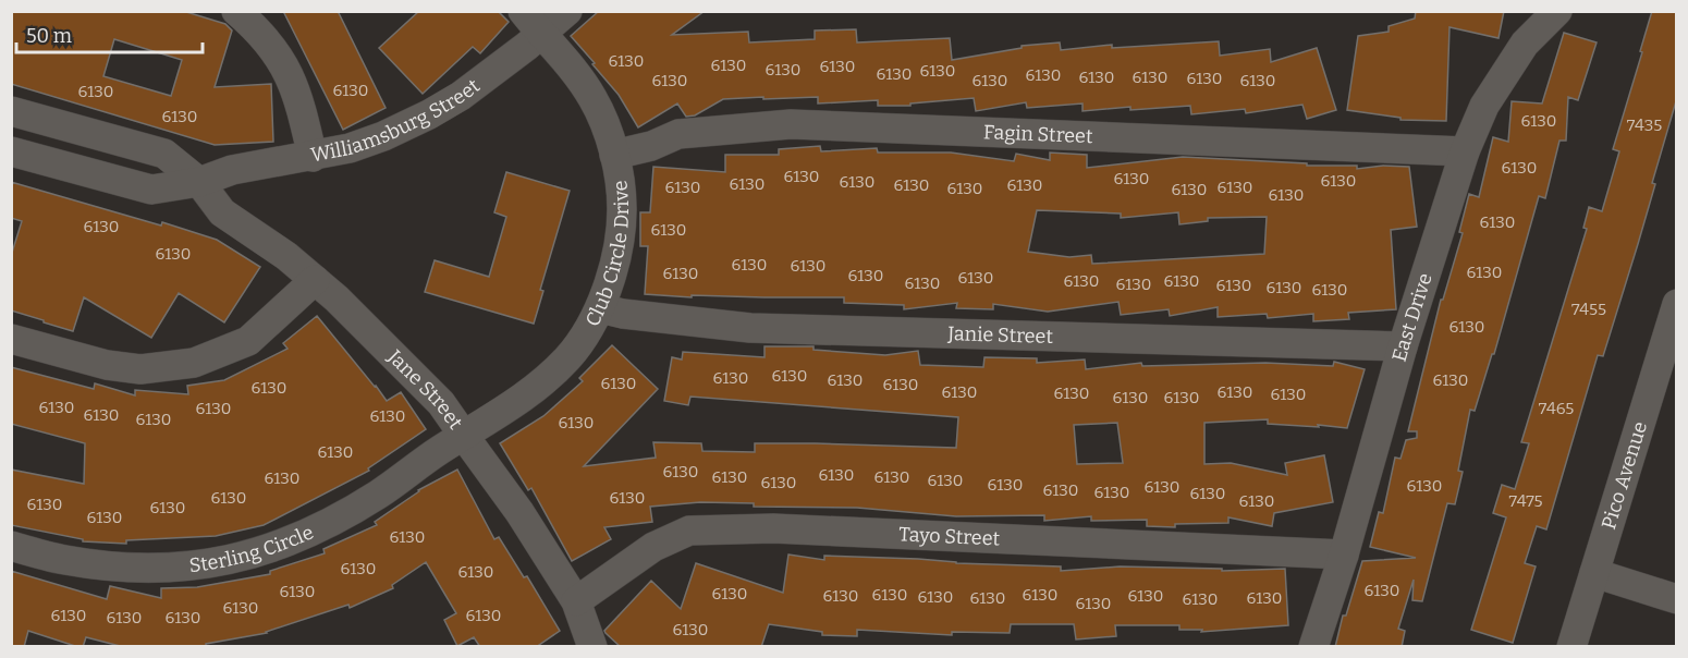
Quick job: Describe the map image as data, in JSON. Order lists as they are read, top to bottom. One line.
{"streets":{"street":["Williamsburg Street","Fagin Street","Club Circle Drive","East Drive","Janie Street","Jane Street","Pico Avenue","Tayo Street","Sterling Circle"]},"crossings":[["Williamsburg Street","Club Circle Drive"],["Williamsburg Street","Jane Street"],["Fagin Street","Club Circle Drive"],["Fagin Street","East Drive"],["Club Circle Drive","Janie Street"],["Club Circle Drive","Jane Street"],["Club Circle Drive","Sterling Circle"],["East Drive","Janie Street"],["East Drive","Tayo Street"],["Jane Street","Tayo Street"],["Jane Street","Sterling Circle"]],"house_numbers":["6130","6130","6130","6130","6130","6130","6130","6130","6130","6130","6130","6130","6130","6130","6130","6130","6130","7435","6130","6130","6130","6130","6130","6130","6130","6130","6130","6130","6130","6130","6130","6130","6130","6130","6130","6130","6130","6130","6130","6130","6130","6130","6130","6130","6130","6130","6130","6130","7455","6130","6130","6130","6130","6130","6130","6130","6130","6130","6130","6130","6130","6130","6130","6130","6130","7465","6130","6130","6130","6130","6130","6130","6130","6130","6130","6130","6130","6130","6130","6130","6130","6130","6130","6130","6130","6130","6130","7475","6130","6130","6130","6130","6130","6130","6130","6130","6130","6130","6130","6130","6130","6130","6130","6130","6130","6130","6130","6130","6130","6130","6130","6130"],"scale_bar":"50 m"}
